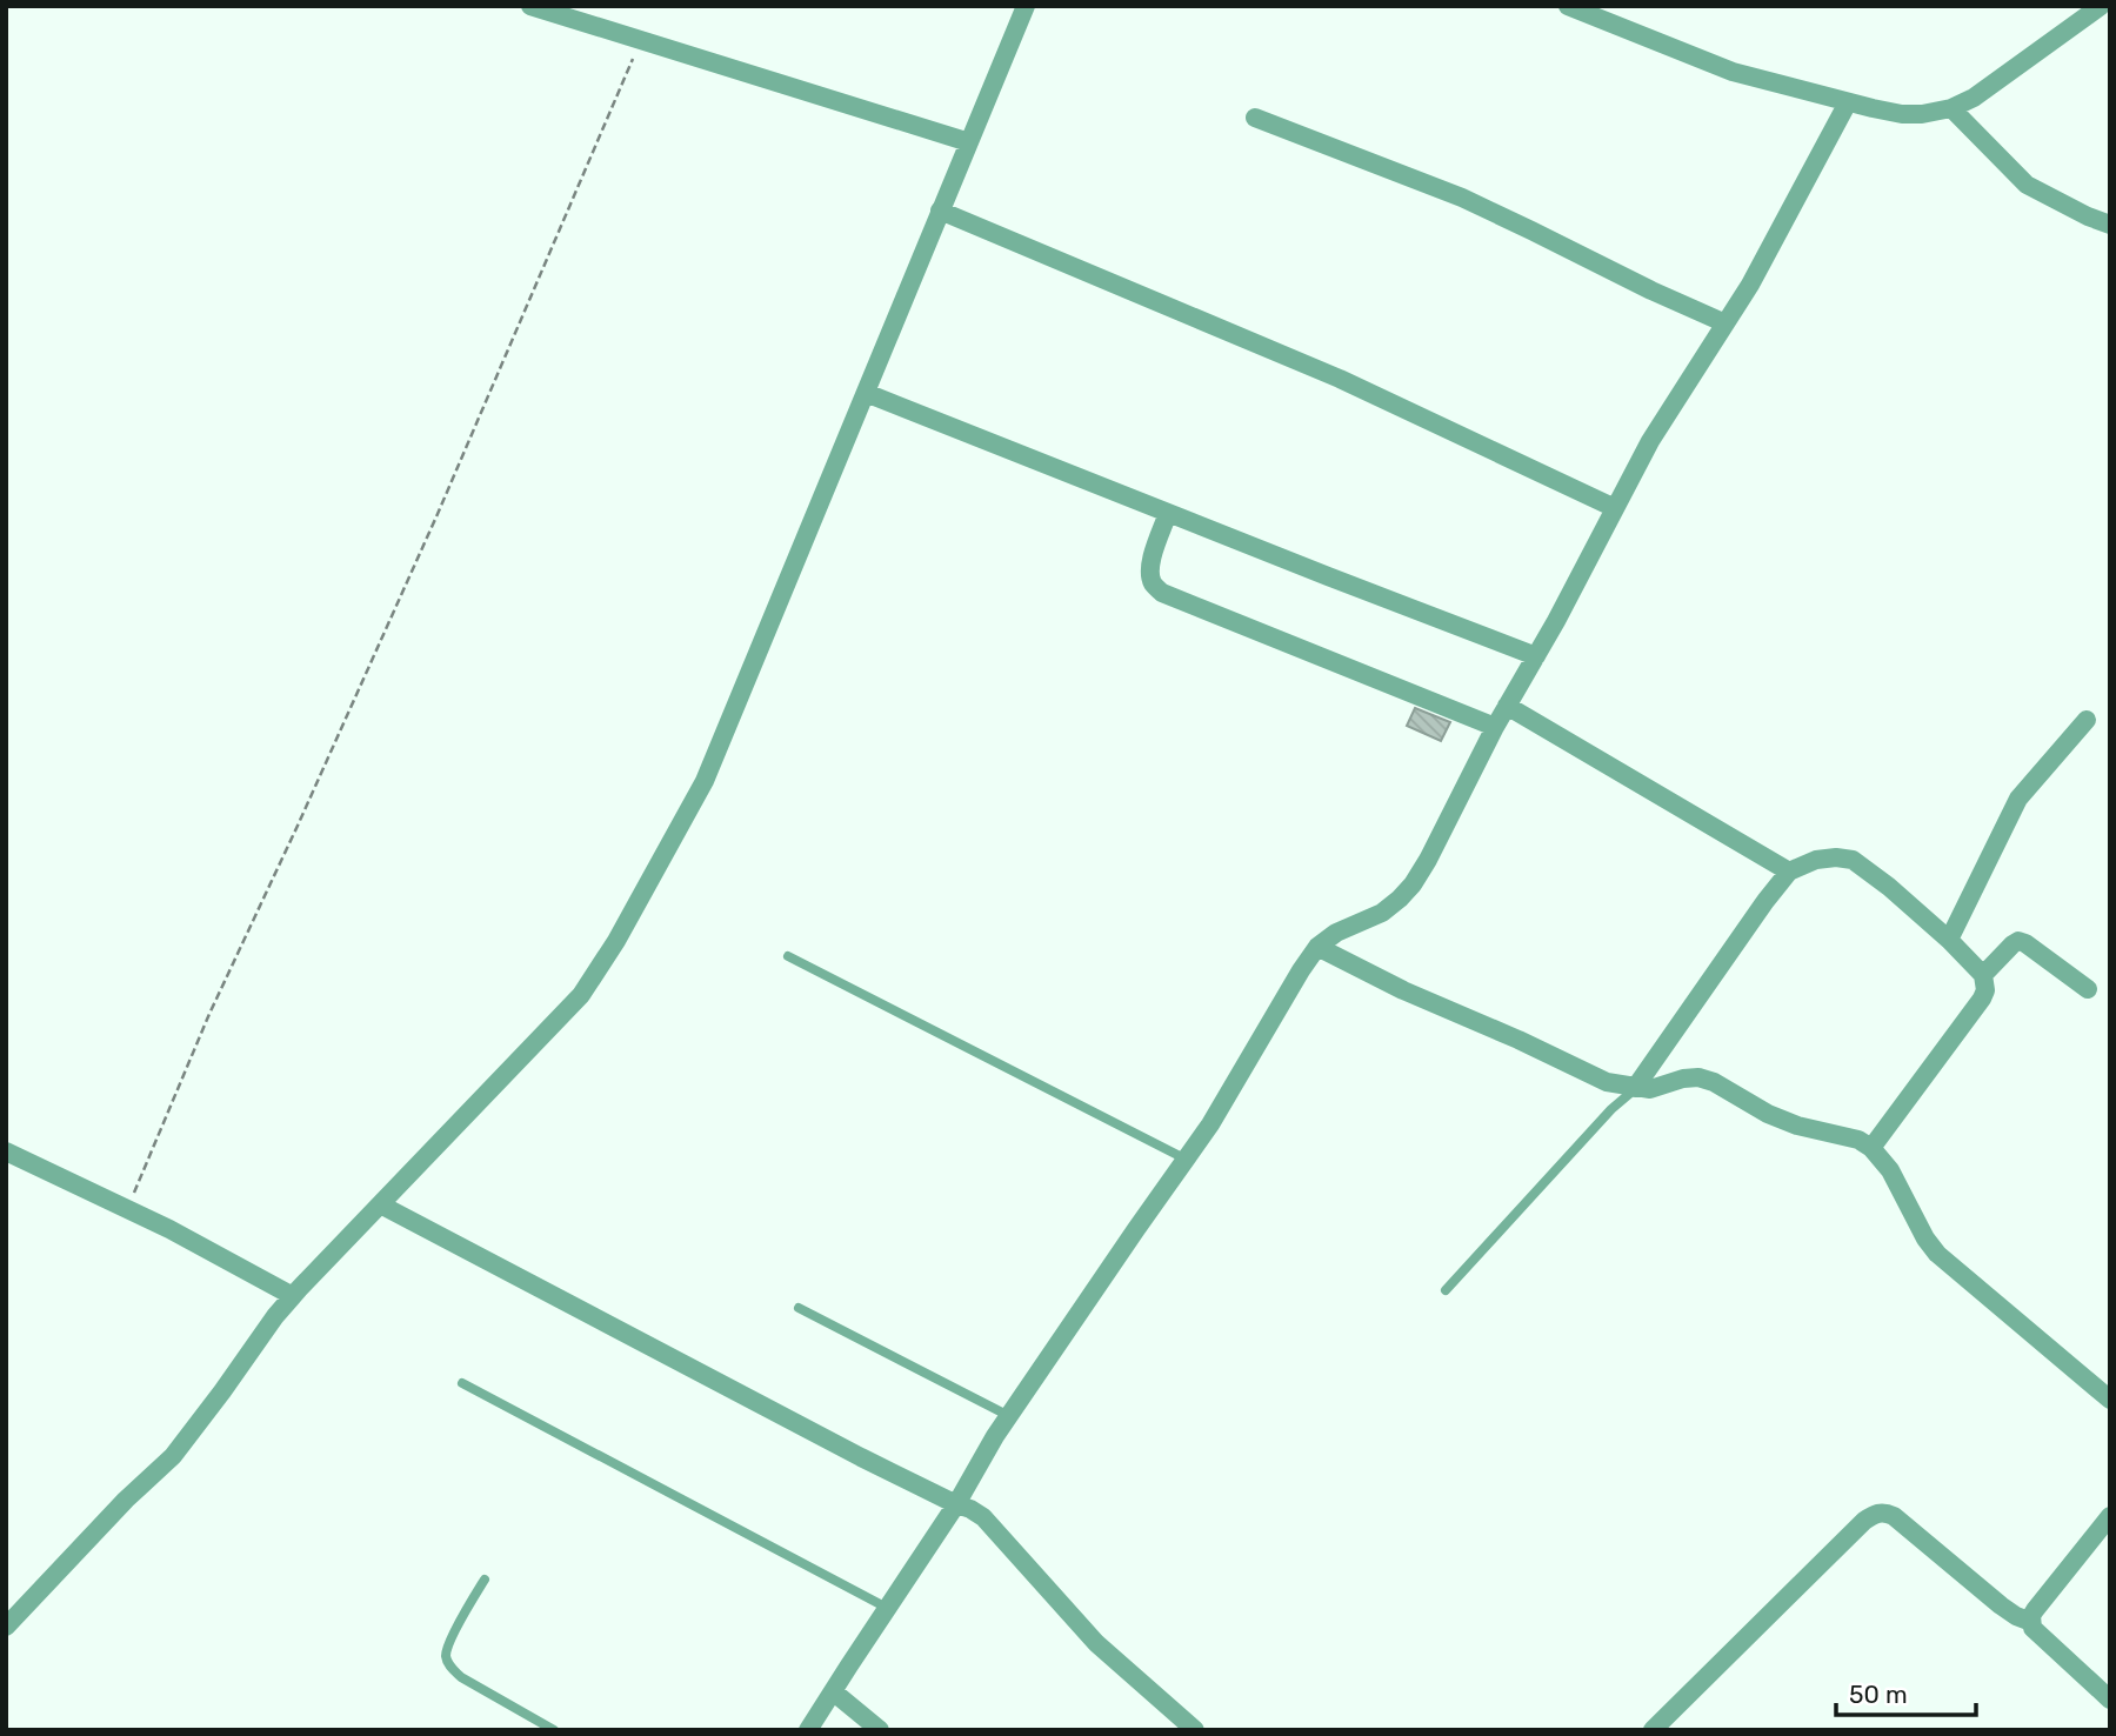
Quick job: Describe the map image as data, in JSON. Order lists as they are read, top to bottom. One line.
{"scale_bar":"50 m"}
